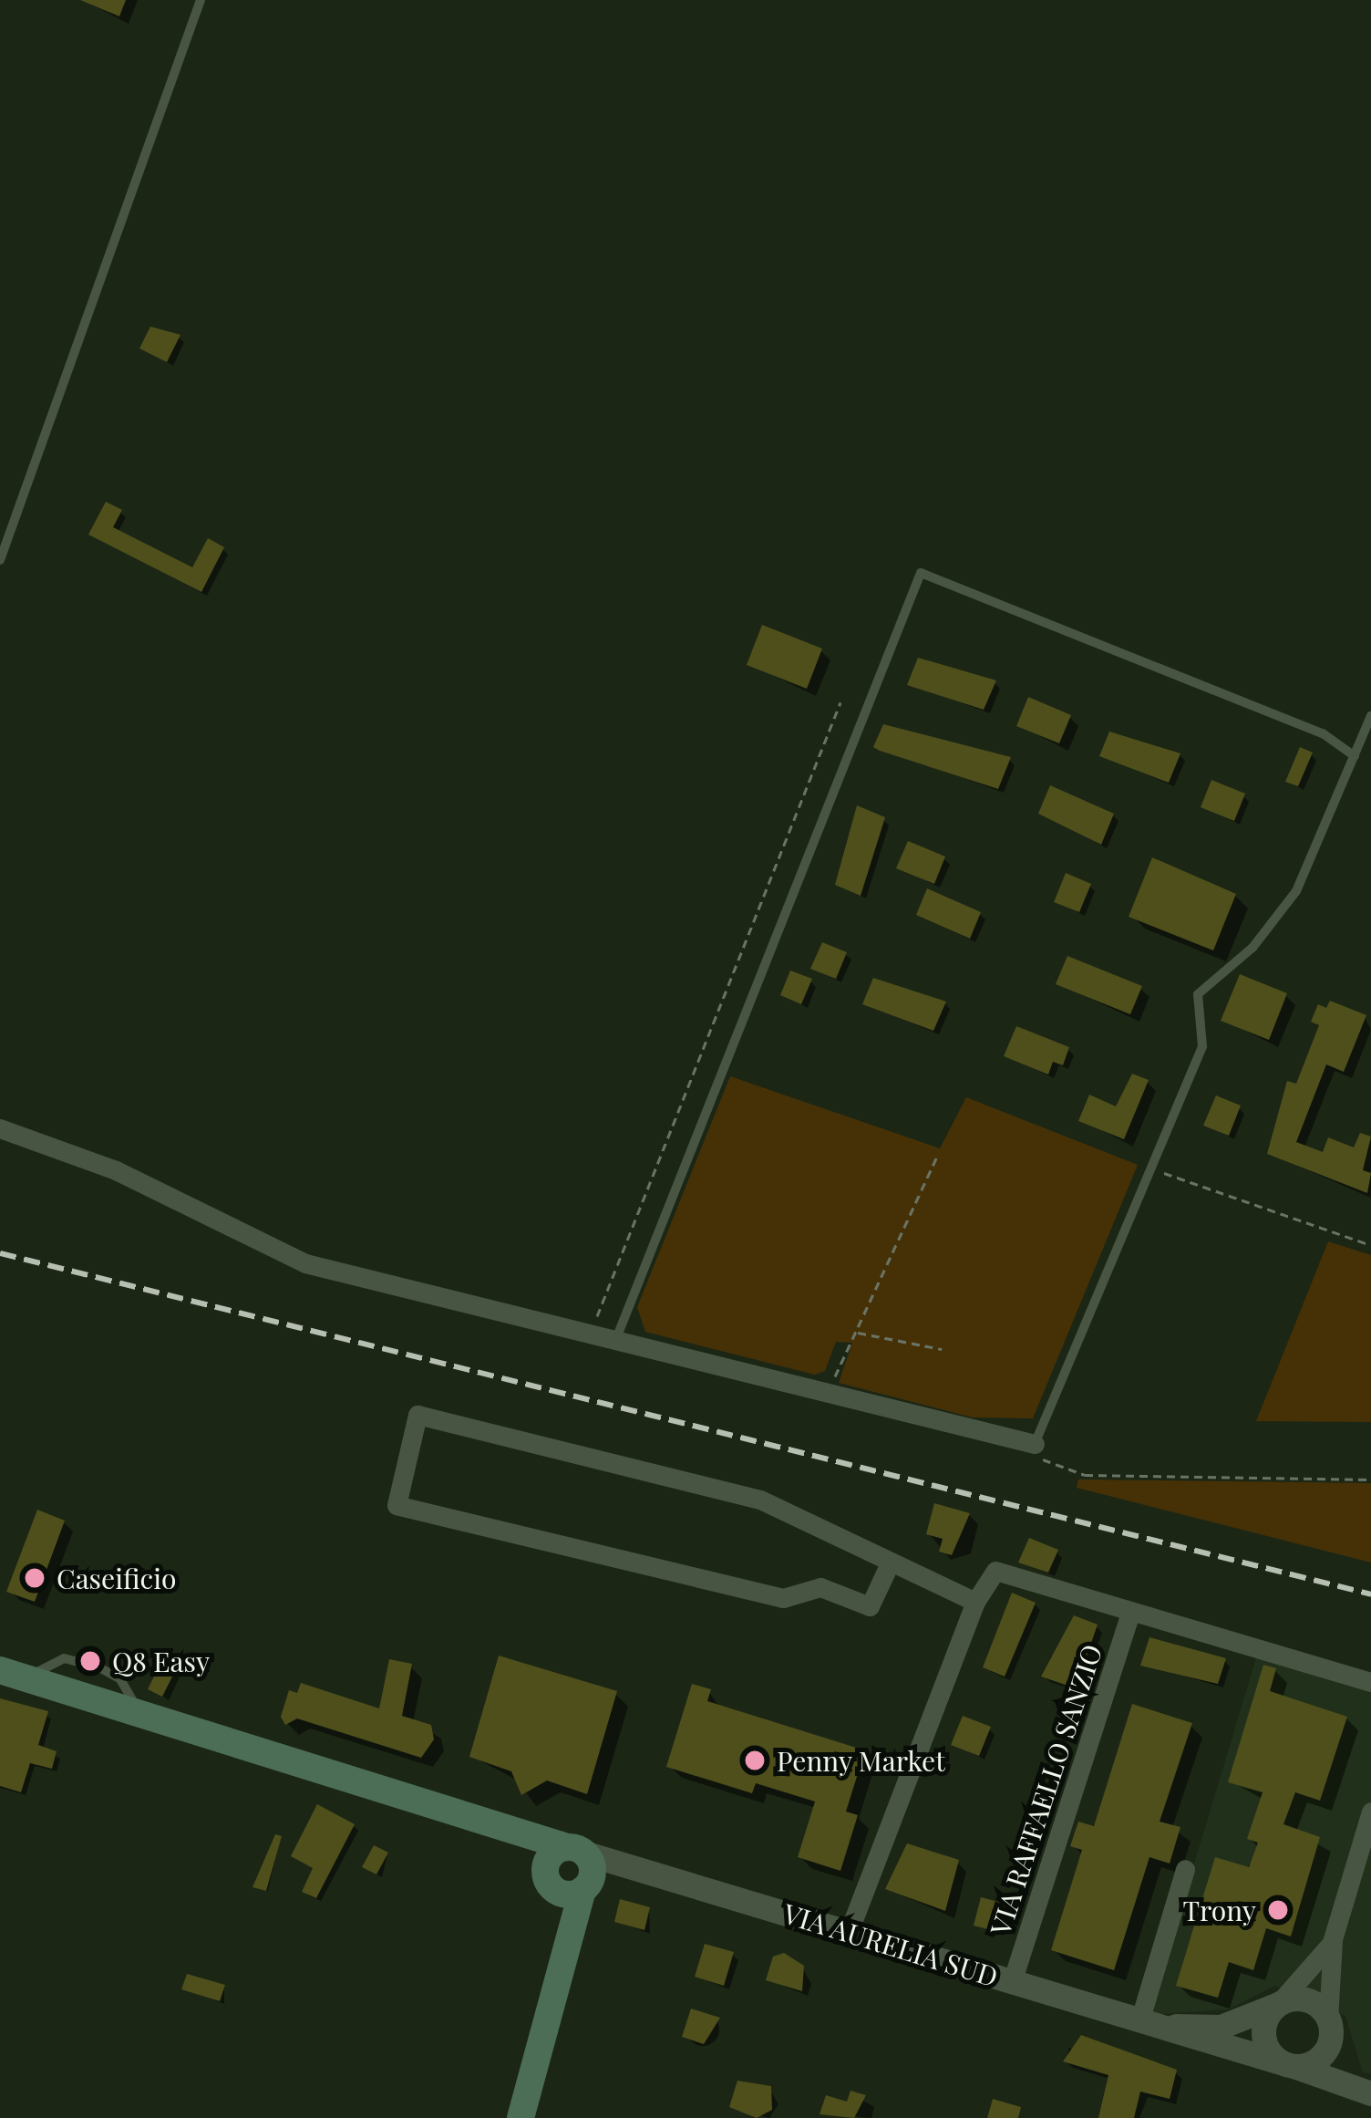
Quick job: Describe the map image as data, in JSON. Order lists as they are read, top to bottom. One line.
{"streets":{"main road":["VIA AURELIA SUD"],"street":["VIA RAFFAELLO SANZIO"]},"crossings":[["VIA RAFFAELLO SANZIO","VIA AURELIA SUD"]],"places":["Caseificio","Q8 Easy","Penny Market","Trony"]}
